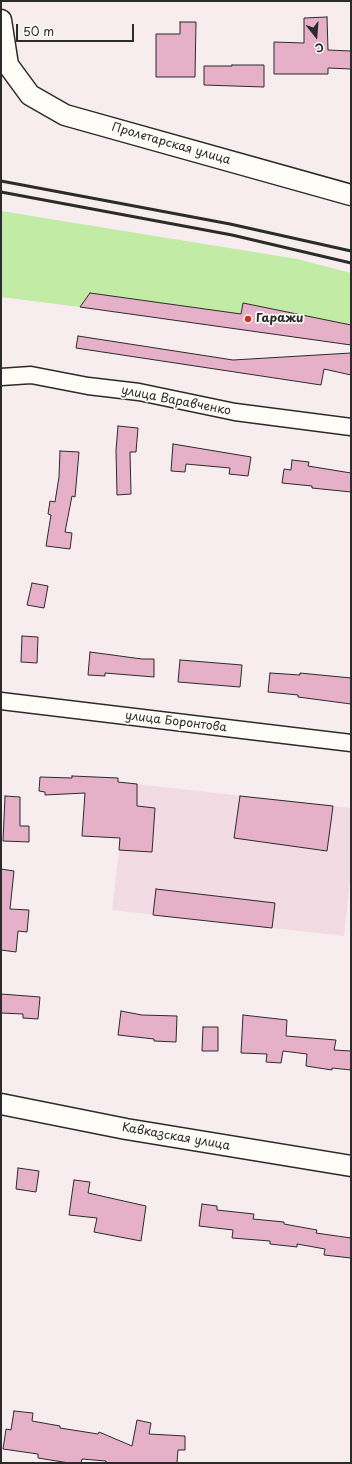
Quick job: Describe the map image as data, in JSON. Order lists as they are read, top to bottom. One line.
{"streets":{"street":["Пролетарская улица","улица Варавченко","улица Боронтова","Кавказская улица"]},"places":["Гаражи"],"scale_bar":"50 m","north":"bottom"}
